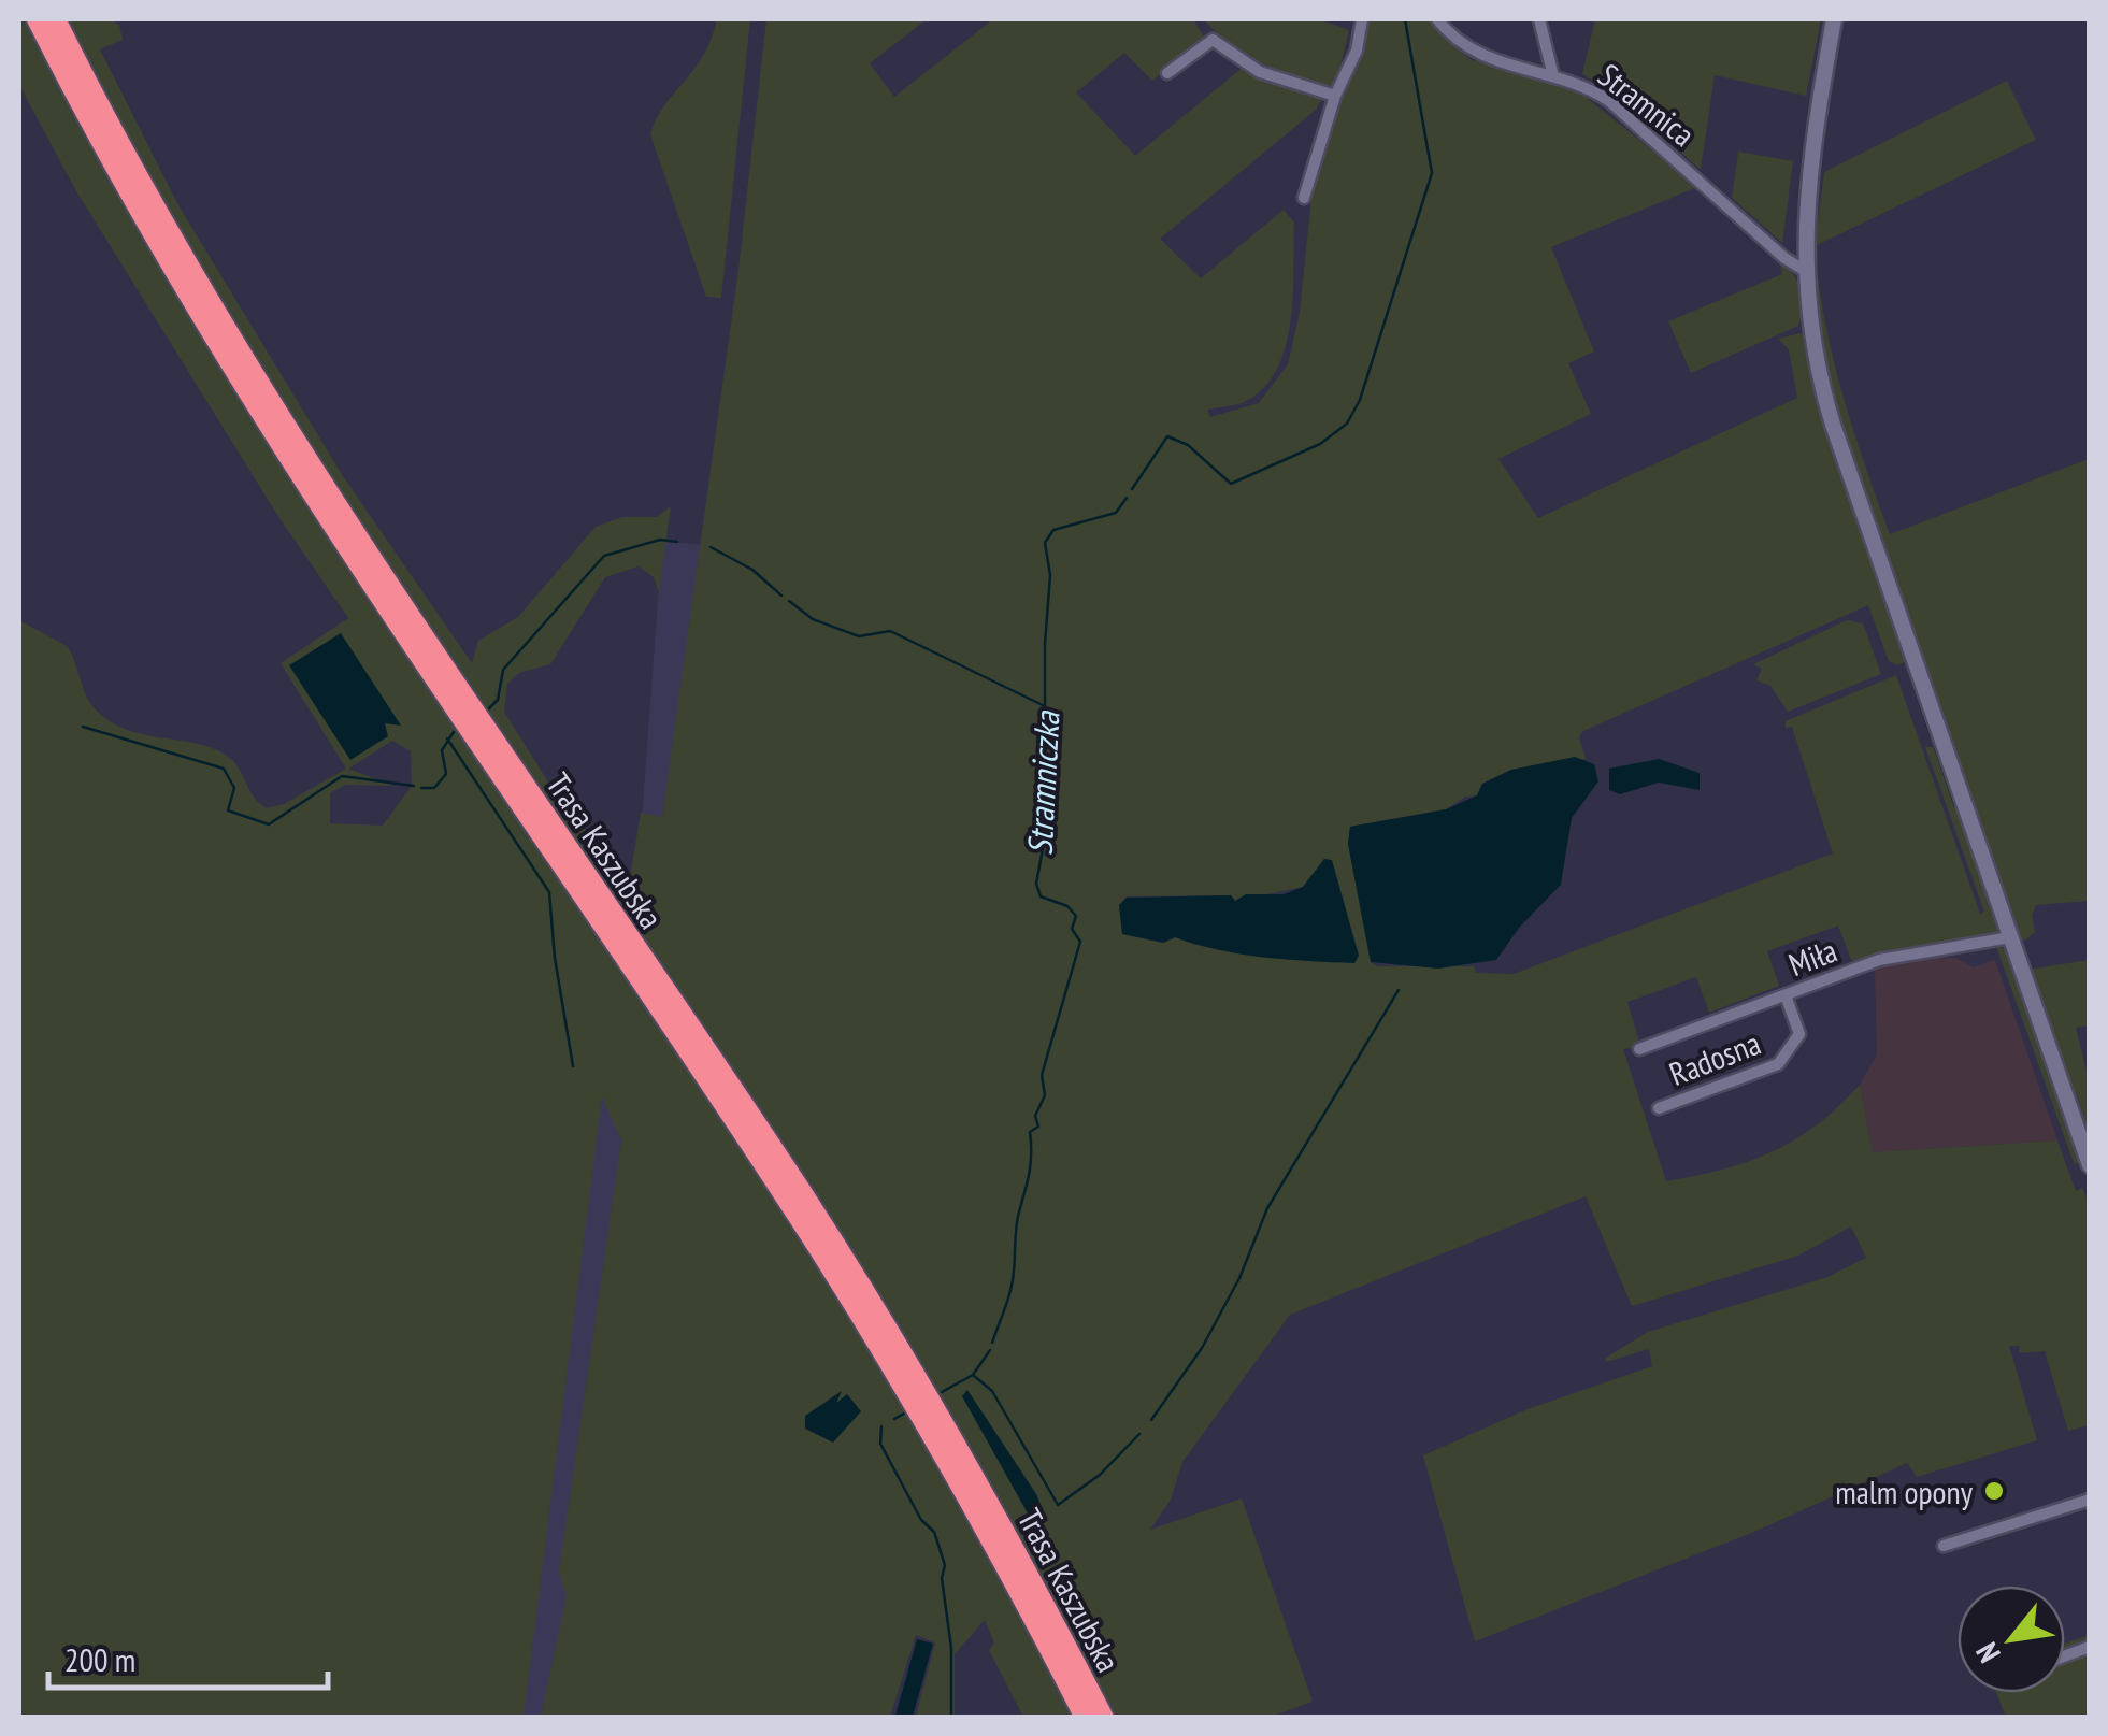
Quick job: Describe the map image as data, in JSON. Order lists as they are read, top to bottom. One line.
{"streets":{"highway":["Trasa Kaszubska"],"street":["Stramnica","Miła","Radosna"]},"crossings":[["Miła","Radosna"]],"water":["Stramniczka"],"places":["malm opony"],"scale_bar":"200 m","north":"bottom left"}
